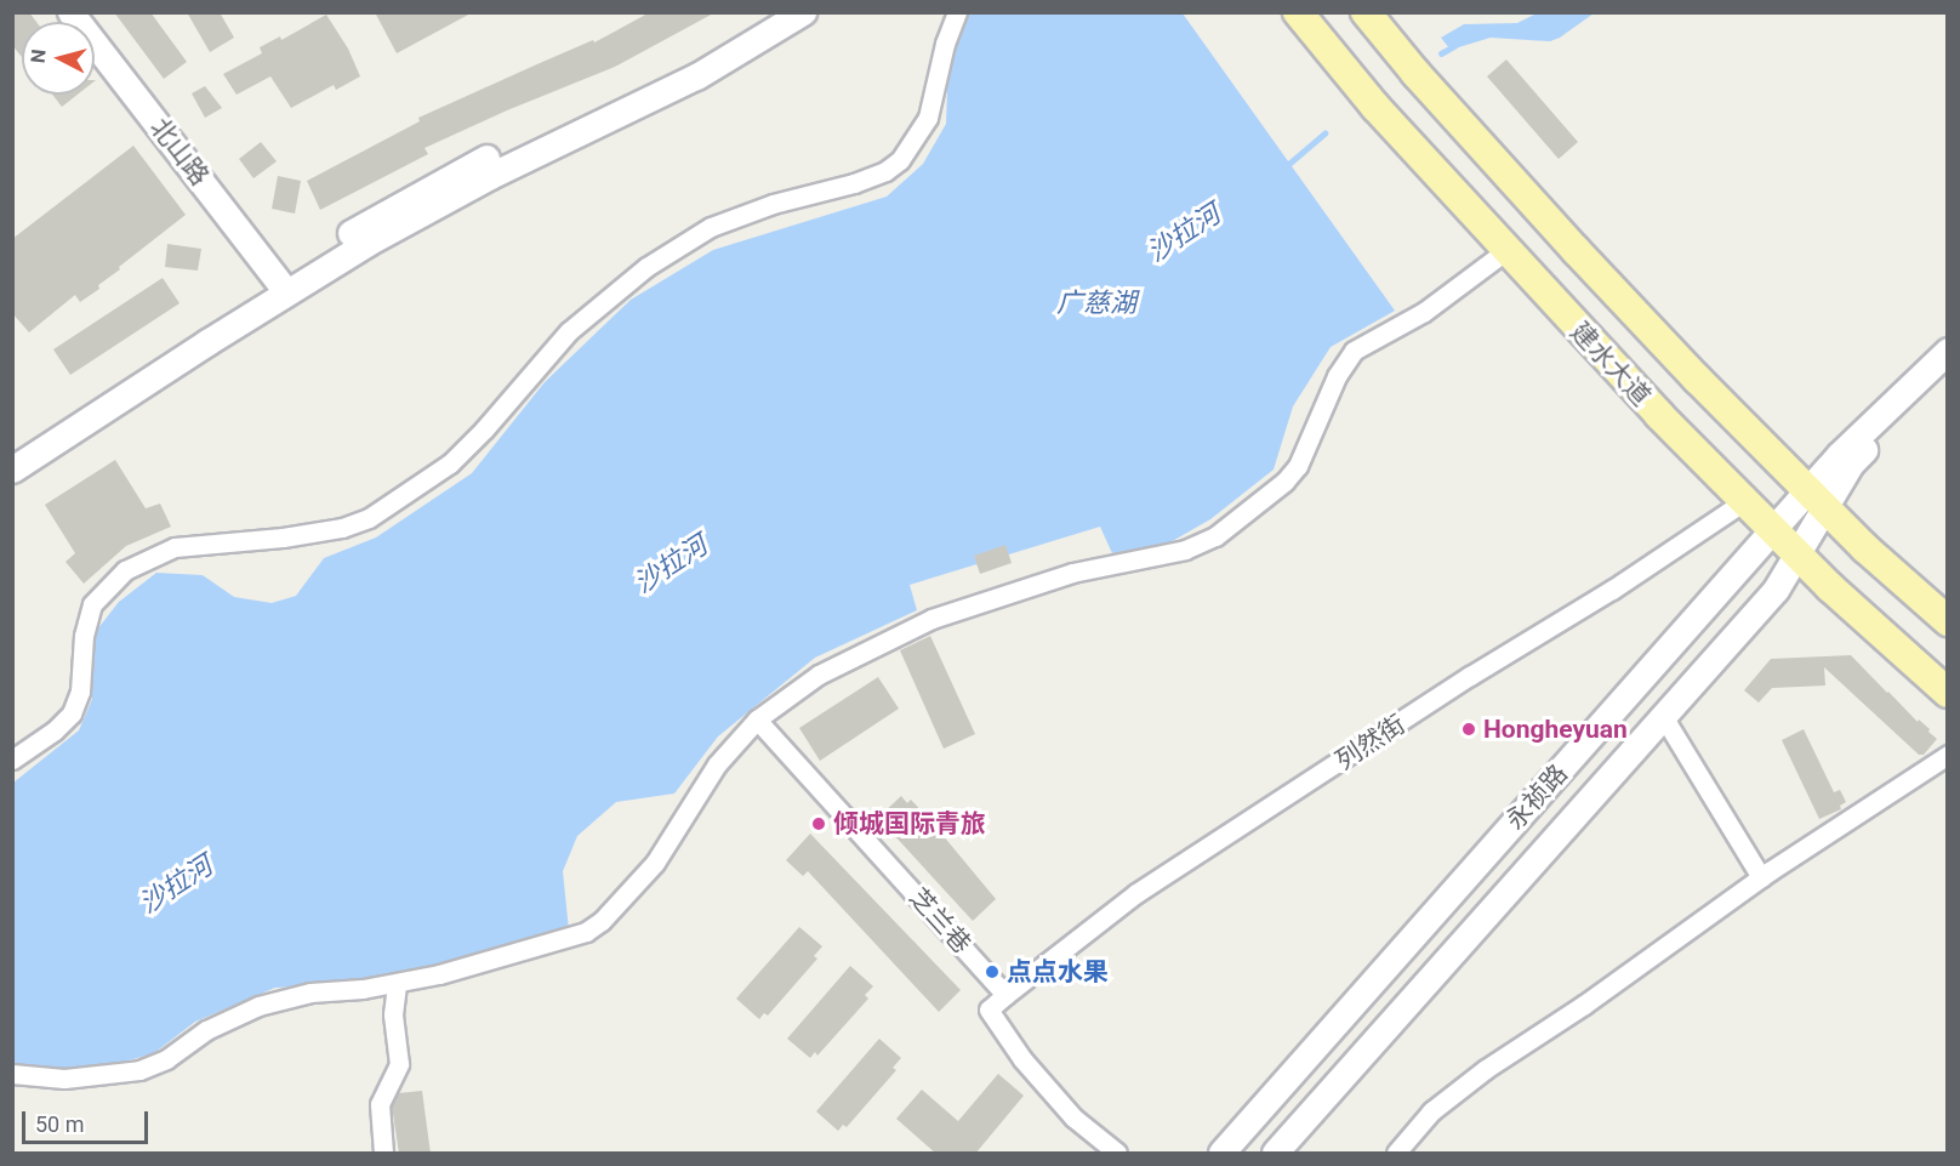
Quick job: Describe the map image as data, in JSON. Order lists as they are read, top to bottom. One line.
{"streets":{"main road":["建水大道"],"street":["北山路","列然街","永祯路","芝兰巷"]},"crossings":[["建水大道","列然街"],["建水大道","永祯路"],["列然街","芝兰巷"]],"water":["沙拉河","广慈湖"],"places":["Hongheyuan","倾城国际青旅","点点水果"],"scale_bar":"50 m","north":"left"}
